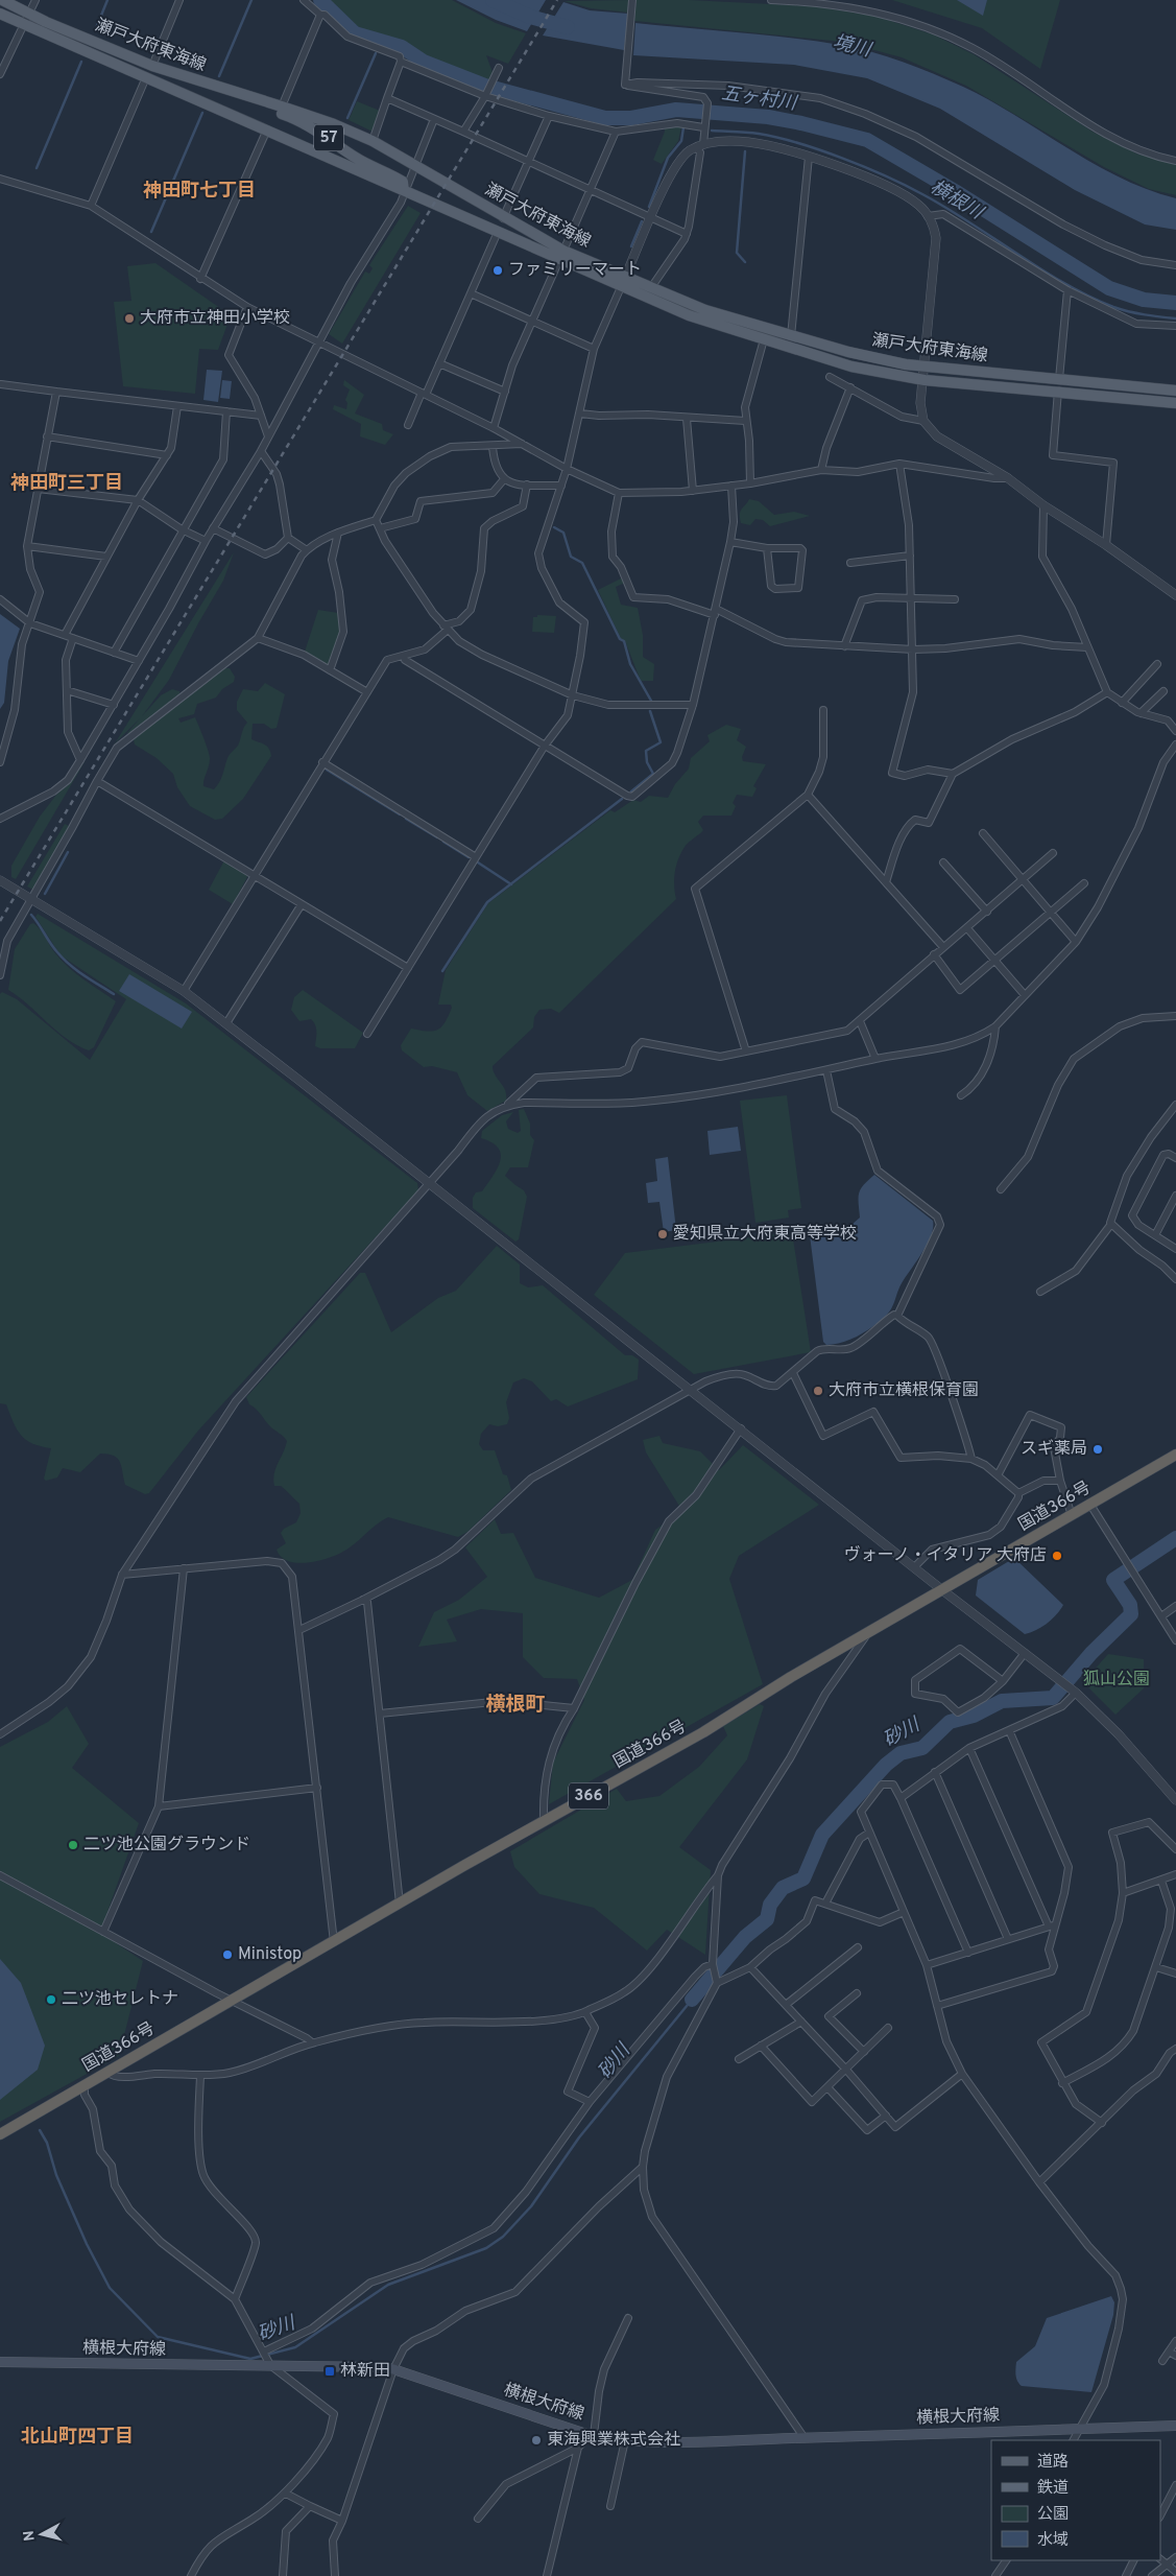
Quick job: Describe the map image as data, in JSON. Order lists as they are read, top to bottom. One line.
{"streets":{"highway":["国道366号","366"],"main road":["瀬戸大府東海線","57","横根大府線"]},"crossings":[["瀬戸大府東海線","57"]],"districts":["神田町七丁目","神田町三丁目","横根町","北山町四丁目"],"water":["境川","五ヶ村川","横根川","砂川"],"parks":["狐山公園"],"places":{"other":["ファミリーマート","大府市立神田小学校","愛知県立大府東高等学校","大府市立横根保育園","スギ薬局","ヴォーノ・イタリア 大府店","二ツ池公園グラウンド","Ministop","二ツ池セレトナ","東海興業株式会社"],"transit":["林新田"]},"legend":["道路","鉄道","公園","水域"],"north":"left"}
